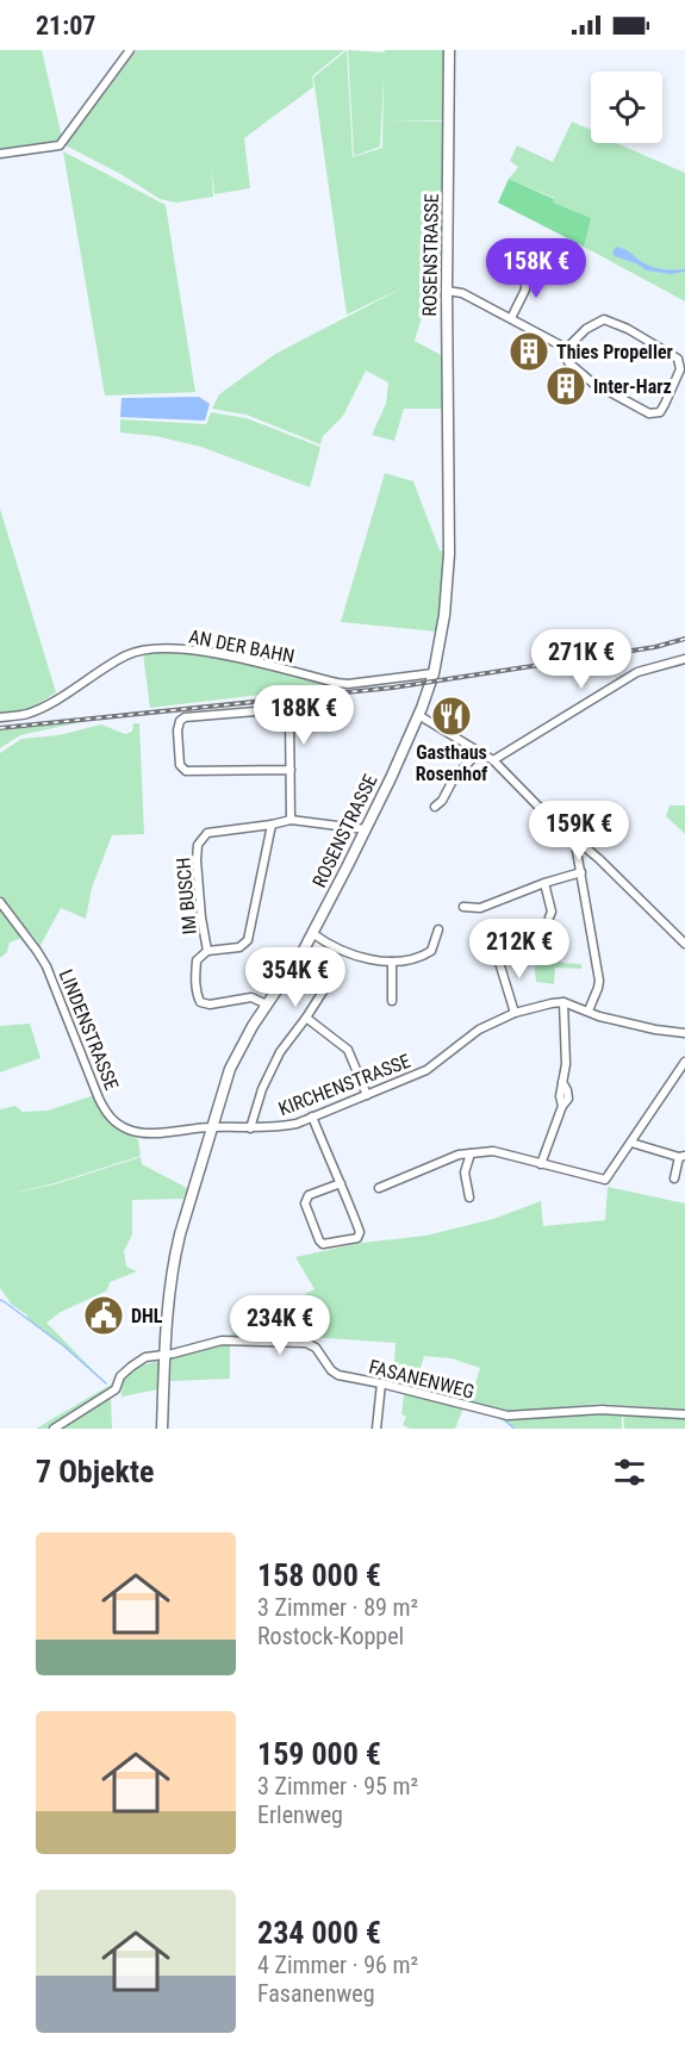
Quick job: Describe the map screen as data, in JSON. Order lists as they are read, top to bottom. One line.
{"streets":{"main road":["ROSENSTRASSE"],"street":["AN DER BAHN","IM BUSCH","LINDENSTRASSE","KIRCHENSTRASSE","FASANENWEG"]},"crossings":[["ROSENSTRASSE","AN DER BAHN"],["ROSENSTRASSE","IM BUSCH"],["ROSENSTRASSE","LINDENSTRASSE"],["ROSENSTRASSE","KIRCHENSTRASSE"],["ROSENSTRASSE","FASANENWEG"],["LINDENSTRASSE","KIRCHENSTRASSE"]],"places":{"building":["Thies Propeller","Inter-Harz"],"restaurant":["Gasthaus Rosenhof"],"public building":["DHL"]},"page":{"status":"21:07","price":["158K €","271K €","188K €","159K €","212K €","354K €","234K €"],"heading":"7 Objekte","list":[{"name":"158 000 €","note":"3 Zimmer · 89 m² · Rostock-Koppel"},{"name":"159 000 €","note":"3 Zimmer · 95 m² · Erlenweg"},{"name":"234 000 €","note":"4 Zimmer · 96 m² · Fasanenweg"}]}}
